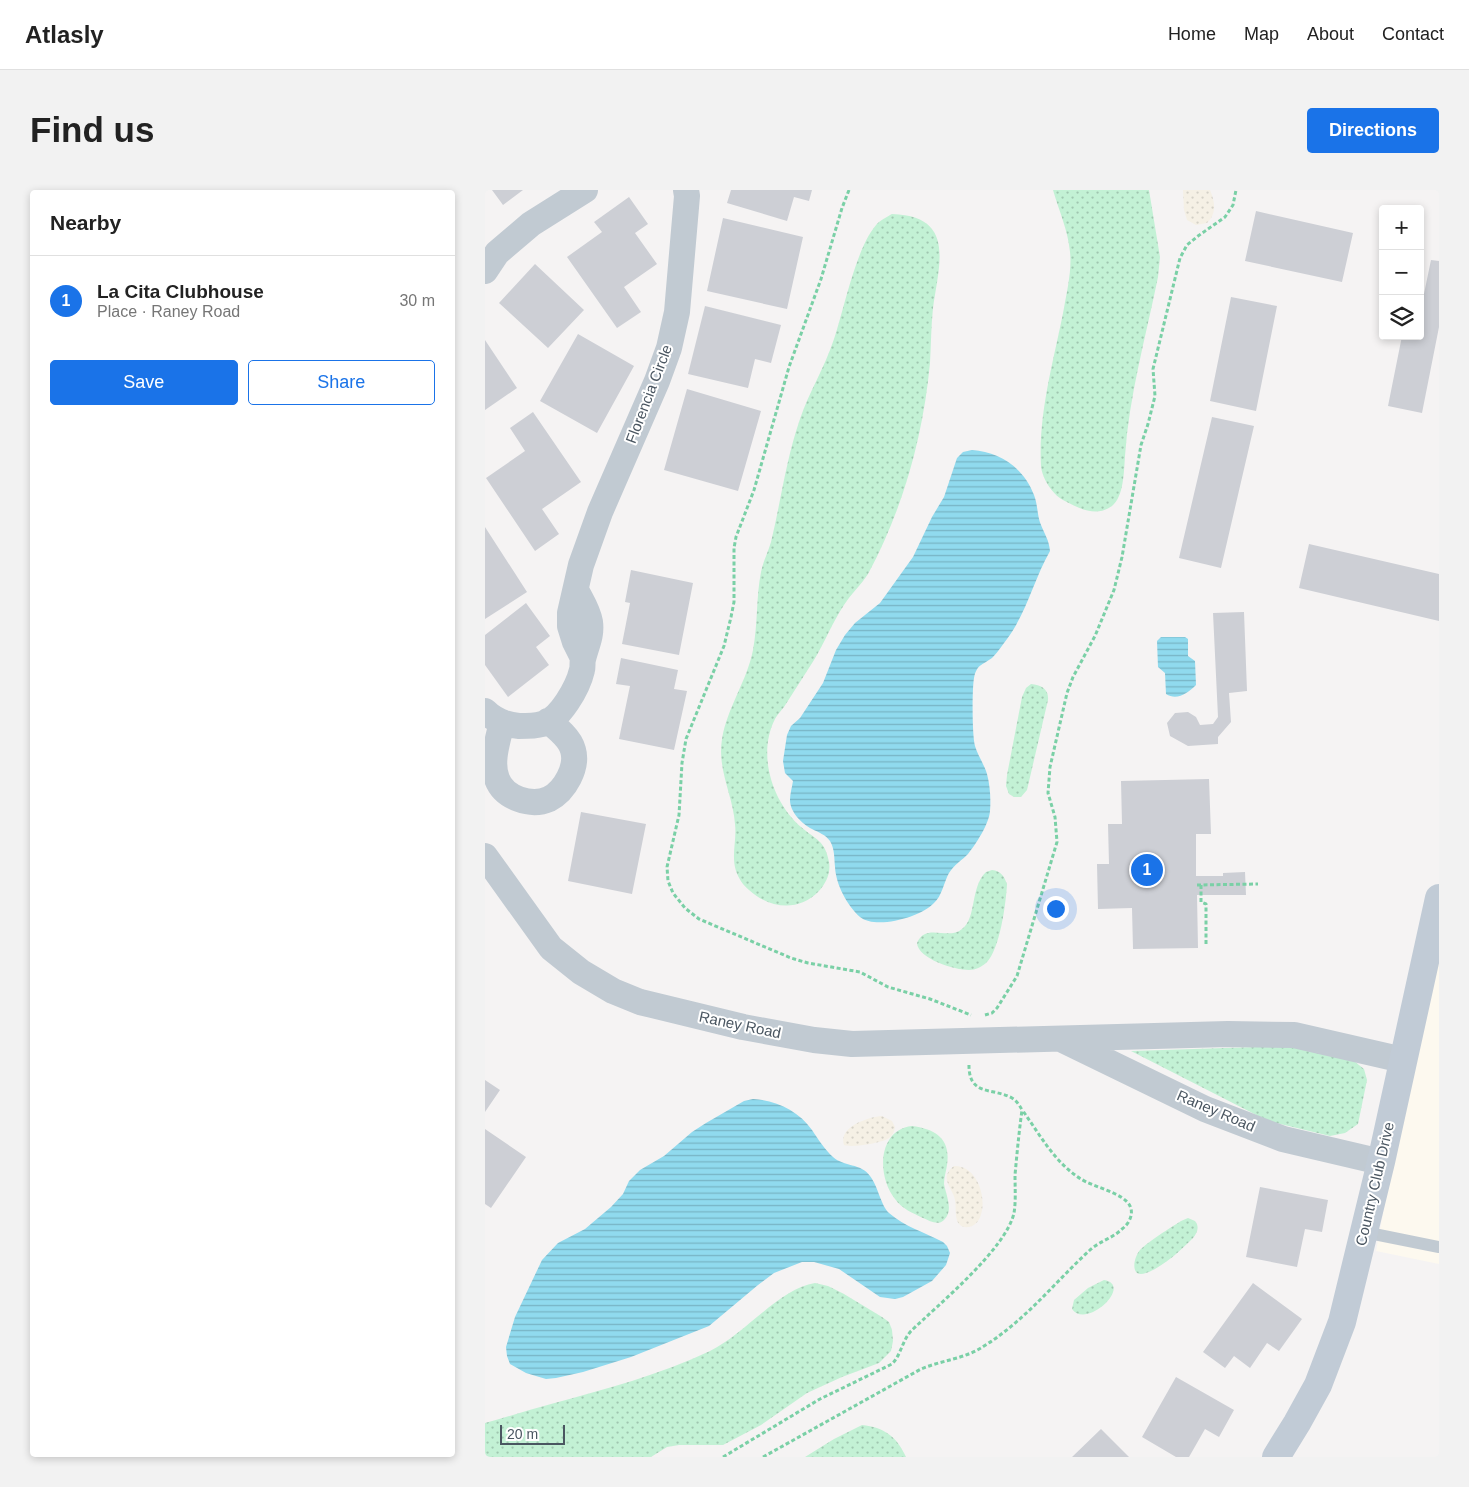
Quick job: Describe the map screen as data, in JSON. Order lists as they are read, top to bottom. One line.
{"streets":{"street":["Florencia Circle","Raney Road","Country Club Drive"]},"crossings":[["Raney Road","Country Club Drive"]],"scale_bar":"20 m","page":{"header":"Atlasly","nav":["Home","Map","About","Contact"],"buttons":["Directions",["Save","Share"]],"title":"Find us","heading":"Nearby","map_buttons":["+","−"],"list":[{"mark":"1","name":"La Cita Clubhouse","note":"Place · Raney Road","value":"30 m"}],"pins":"1","scale":"20 m"}}
